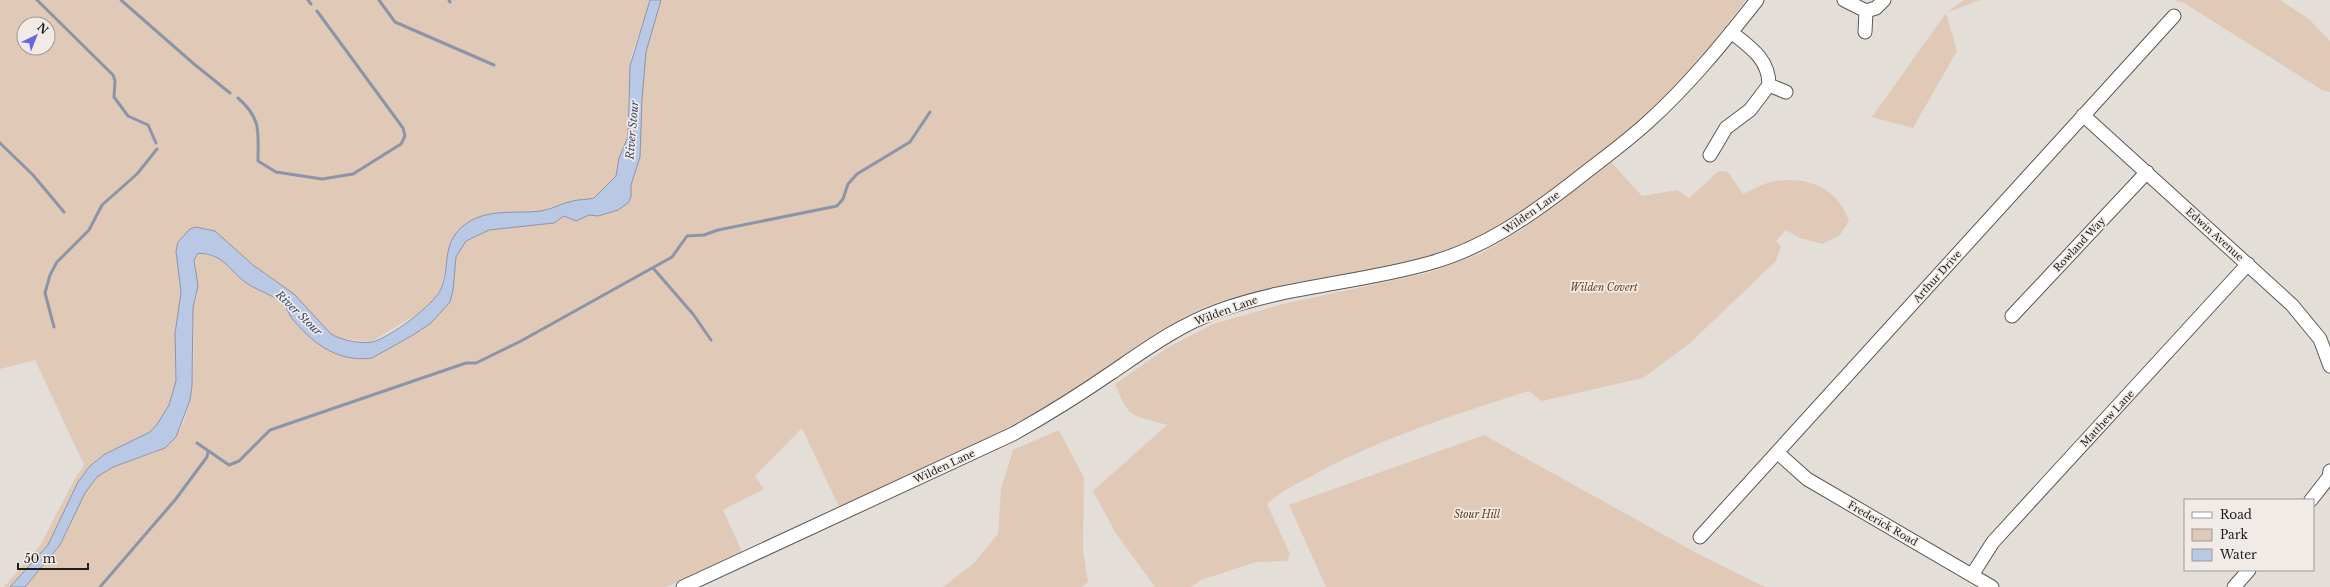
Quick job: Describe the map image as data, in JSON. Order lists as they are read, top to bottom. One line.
{"streets":{"street":["Wilden Lane","Edwin Avenue","Rowland Way","Arthur Drive","Matthew Lane","Frederick Road"]},"crossings":[["Edwin Avenue","Rowland Way"],["Edwin Avenue","Arthur Drive"],["Edwin Avenue","Matthew Lane"],["Arthur Drive","Frederick Road"],["Matthew Lane","Frederick Road"]],"water":["River Stour"],"parks":["Wilden Covert","Stour Hill"],"legend":["Road","Park","Water"],"scale_bar":"50 m","north":"top right"}
